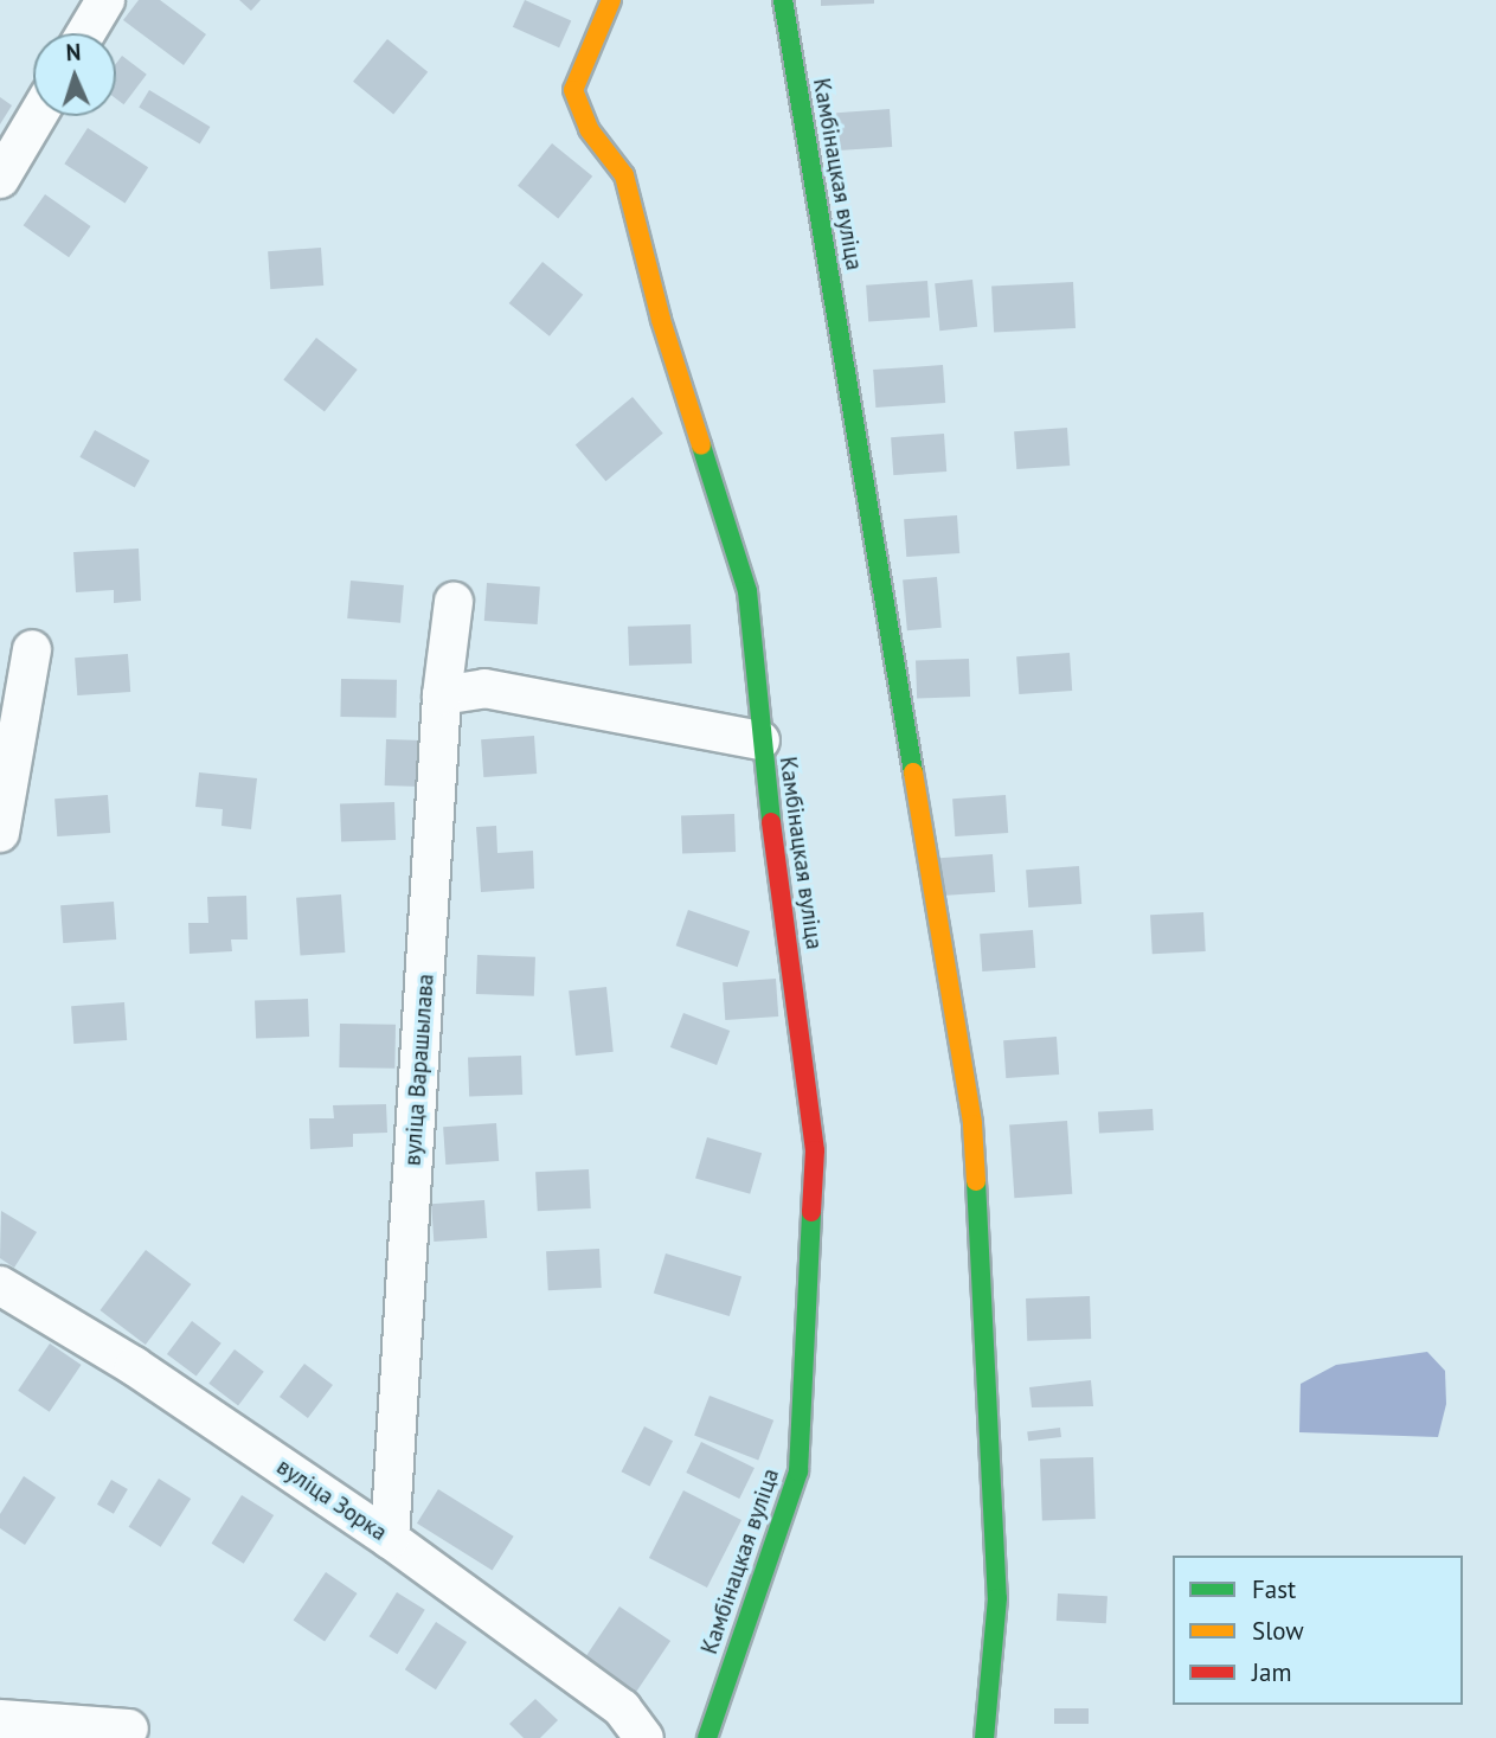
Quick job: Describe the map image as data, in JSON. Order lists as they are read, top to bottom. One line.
{"streets":{"street":["Камбінацкая вуліца","вуліца Варашылава","вуліца Зорка"]},"crossings":[["вуліца Варашылава","вуліца Зорка"]],"legend":["Fast","Slow","Jam"],"north":"top"}
